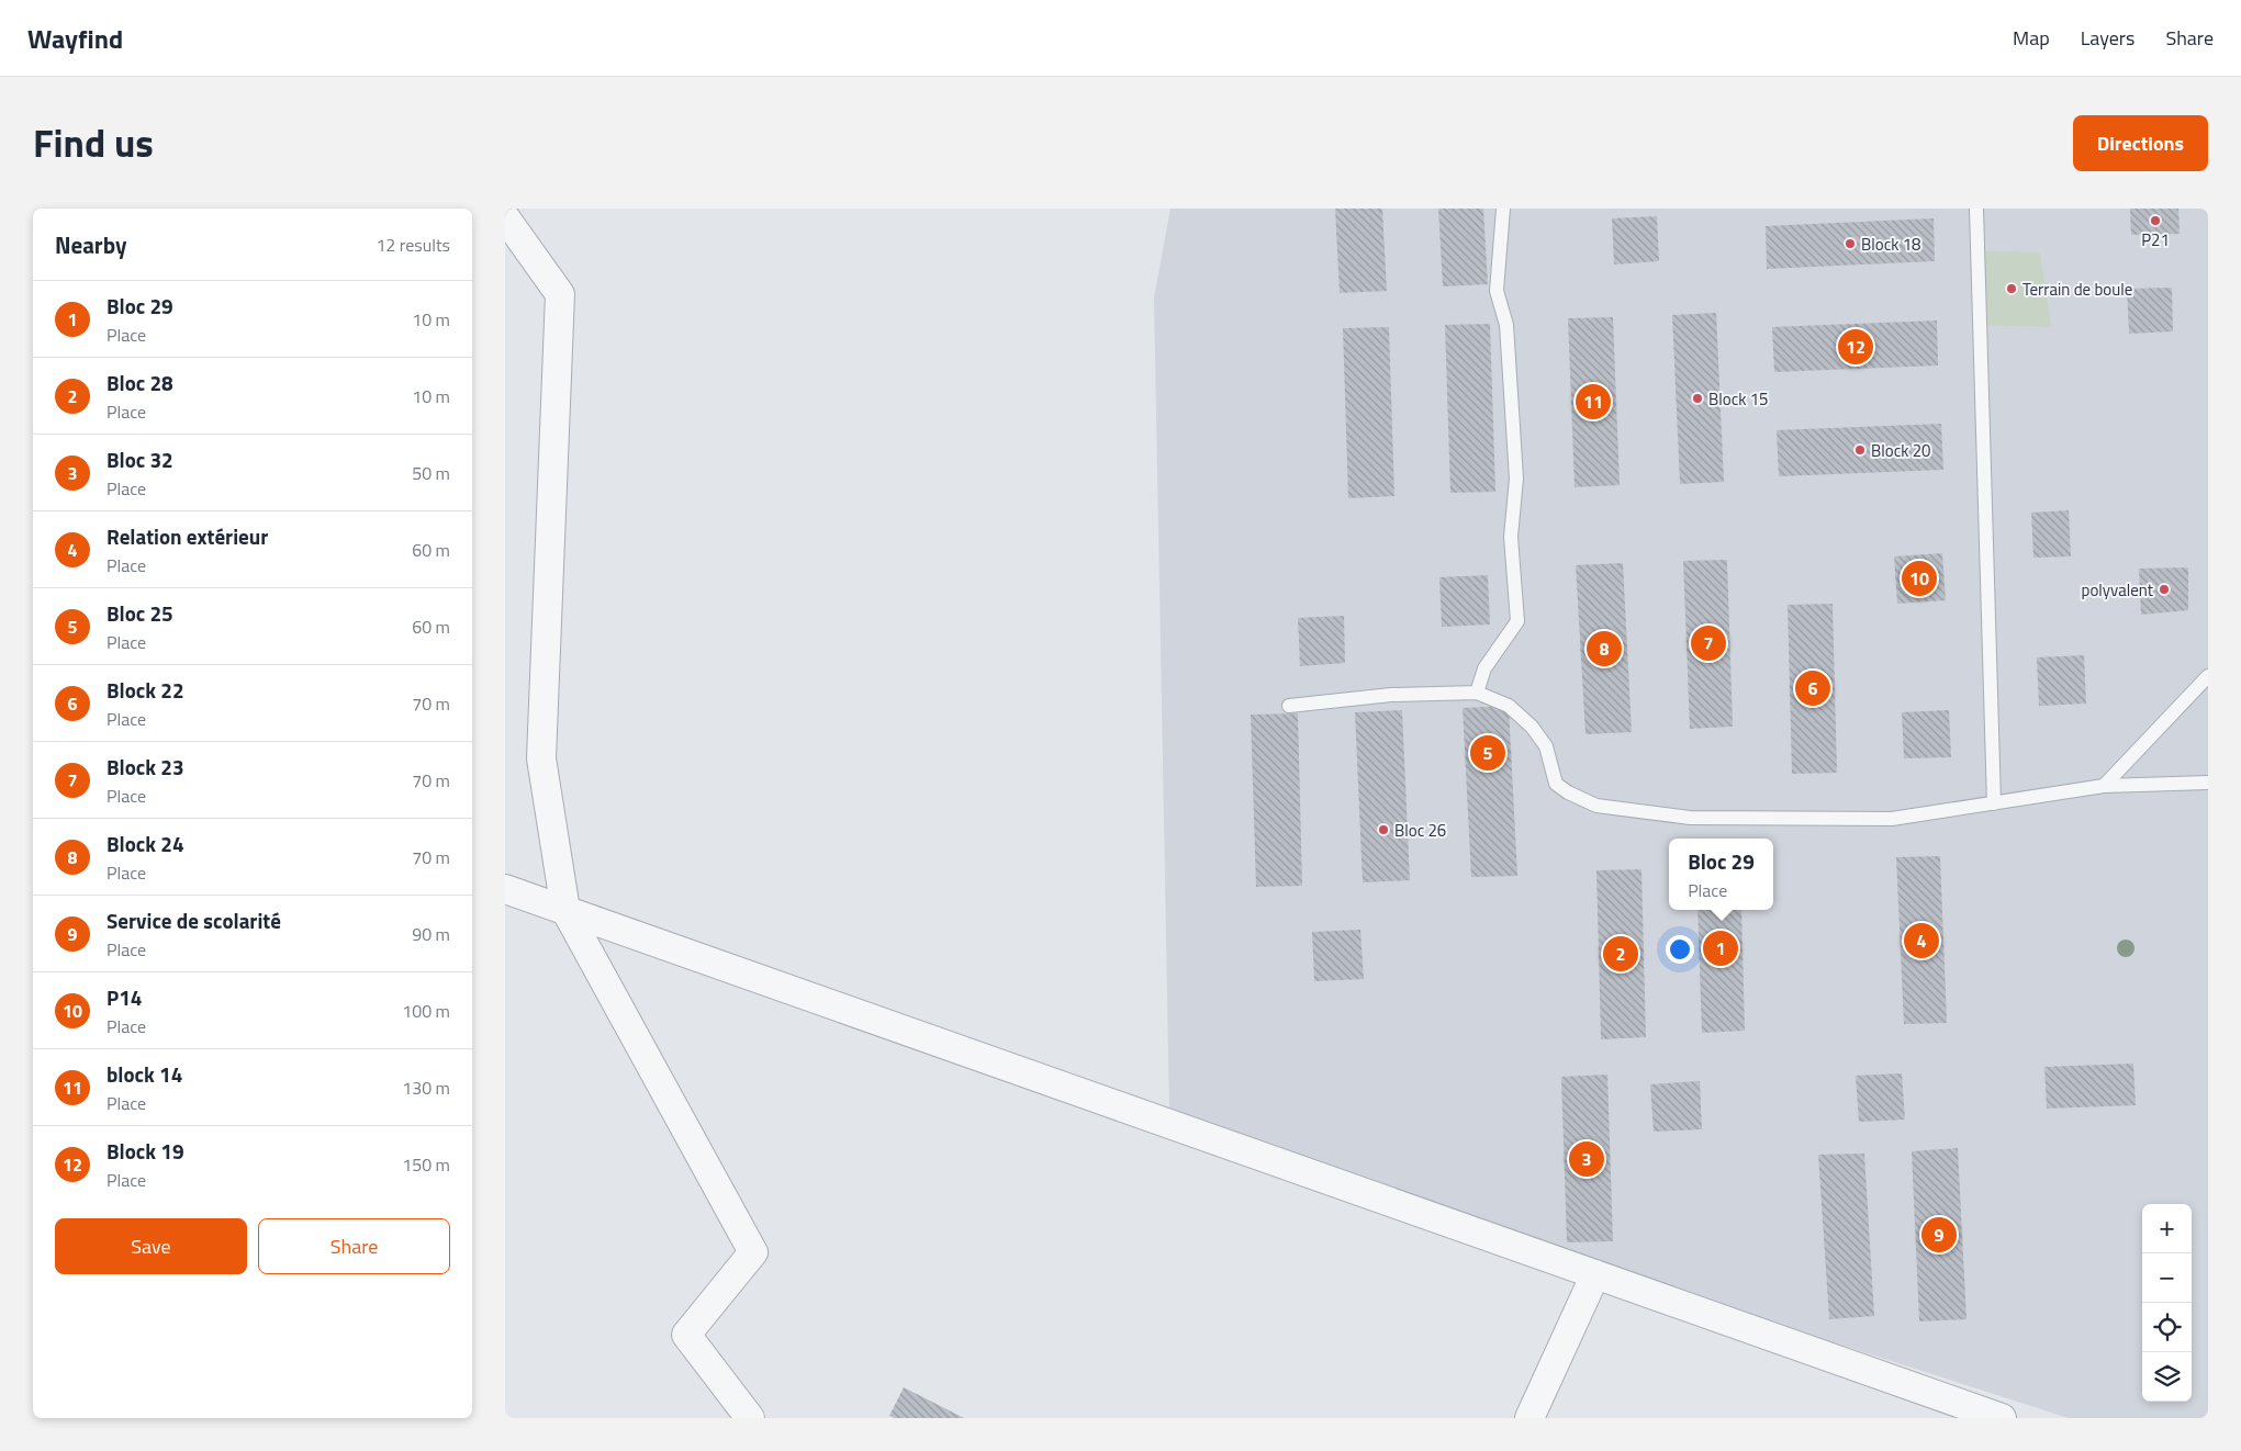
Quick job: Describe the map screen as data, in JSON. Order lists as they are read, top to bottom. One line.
{"places":["P21","Block 18","Terrain de boule","Block 15","Block 20","polyvalent","Bloc 26"],"page":{"header":"Wayfind","nav":["Map","Layers","Share"],"title":"Find us","buttons":["Directions",["Save","Share"]],"heading":["Nearby","12 results"],"list":[{"mark":"1","name":"Bloc 29","note":"Place","value":"10 m"},{"mark":"2","name":"Bloc 28","note":"Place","value":"10 m"},{"mark":"3","name":"Bloc 32","note":"Place","value":"50 m"},{"mark":"4","name":"Relation extérieur","note":"Place","value":"60 m"},{"mark":"5","name":"Bloc 25","note":"Place","value":"60 m"},{"mark":"6","name":"Block 22","note":"Place","value":"70 m"},{"mark":"7","name":"Block 23","note":"Place","value":"70 m"},{"mark":"8","name":"Block 24","note":"Place","value":"70 m"},{"mark":"9","name":"Service de scolarité","note":"Place","value":"90 m"},{"mark":"10","name":"P14","note":"Place","value":"100 m"},{"mark":"11","name":"block 14","note":"Place","value":"130 m"},{"mark":"12","name":"Block 19","note":"Place","value":"150 m"}],"pins":["12","11","10","7","8","6","5","4","1","2","3","9"],"popup":["Bloc 29","Place"],"map_buttons":["+","−"]}}
